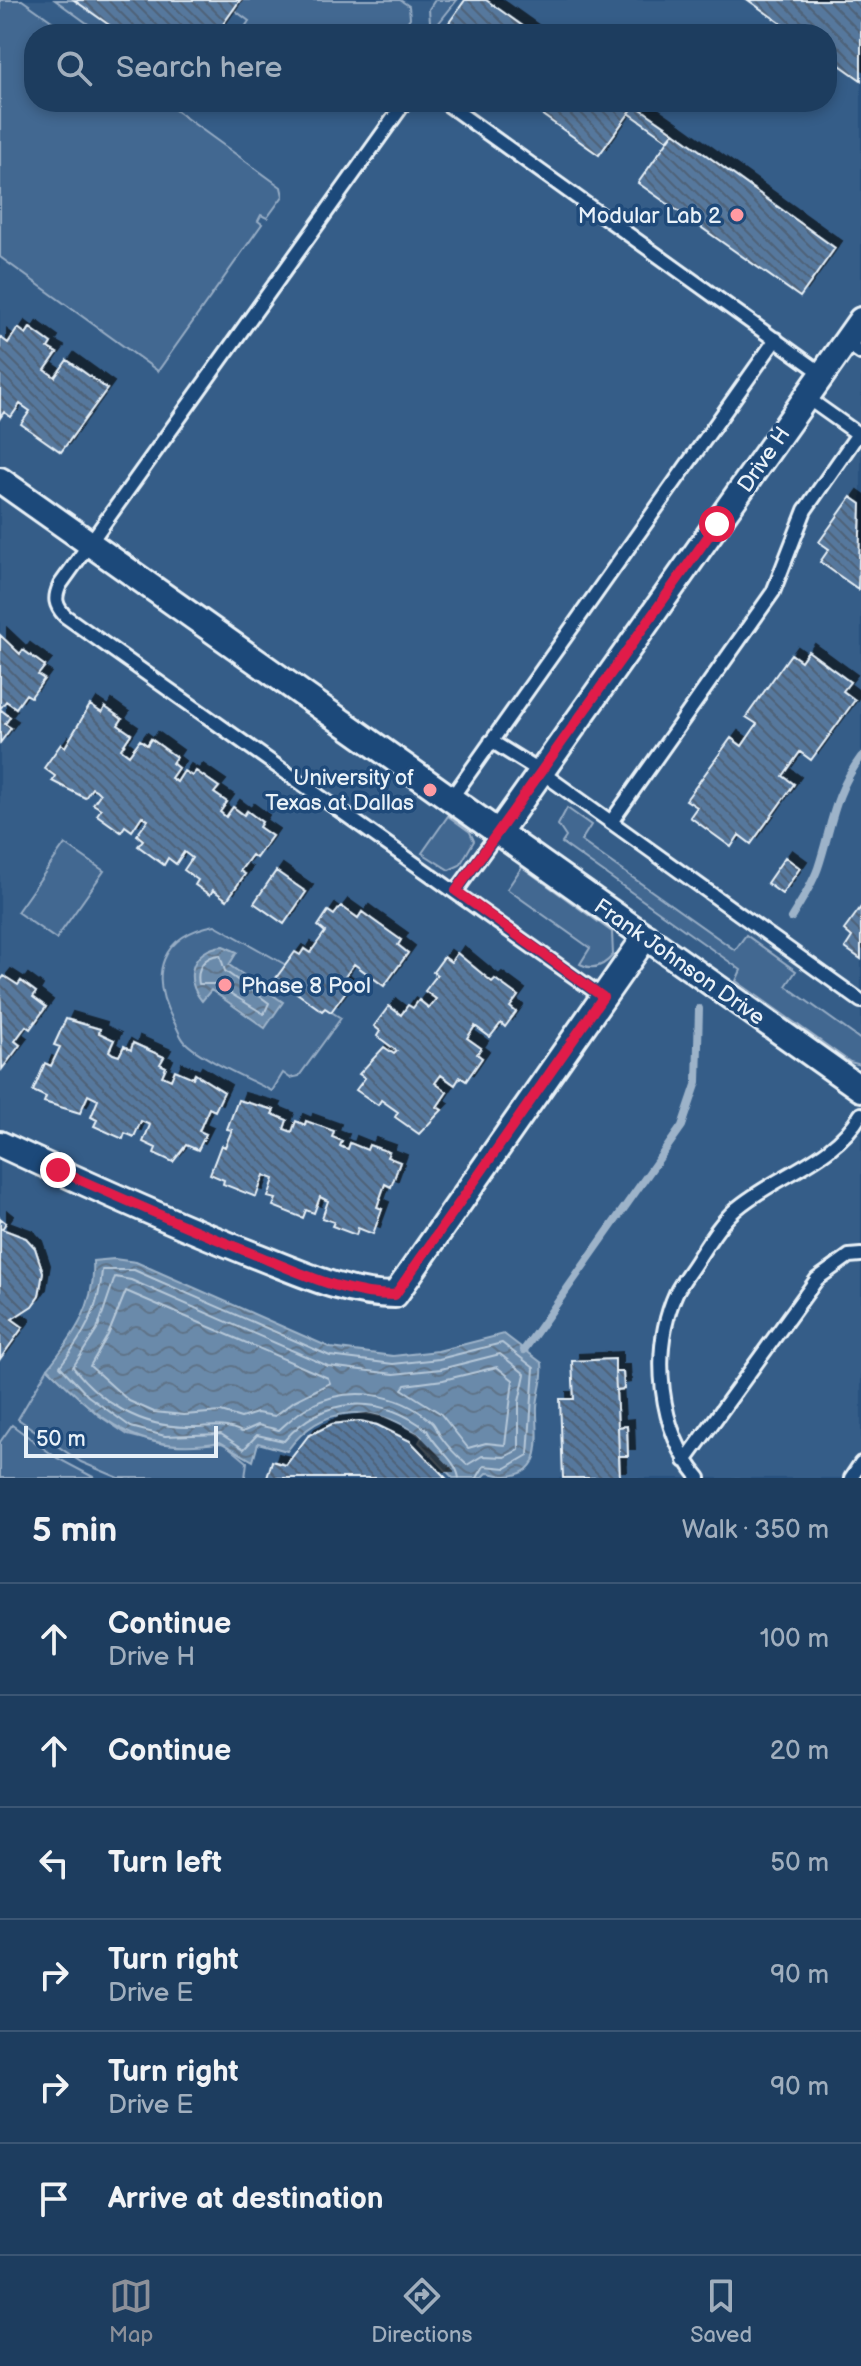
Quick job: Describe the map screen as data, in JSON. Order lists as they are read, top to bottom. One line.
{"streets":{"street":["Drive H","Frank Johnson Drive"]},"crossings":[["Drive H","Frank Johnson Drive"]],"places":["Modular Lab 2","University of Texas at Dallas","Phase 8 Pool"],"scale_bar":"50 m","page":{"search":"Search here","scale":"50 m","heading":["5 min","Walk · 350 m"],"list":[["Continue","Drive H","100 m"],["Continue","20 m"],["Turn left","50 m"],["Turn right","Drive E","90 m"],["Turn right","Drive E","90 m"],"Arrive at destination"],"nav":["Map","Directions","Saved"]}}
